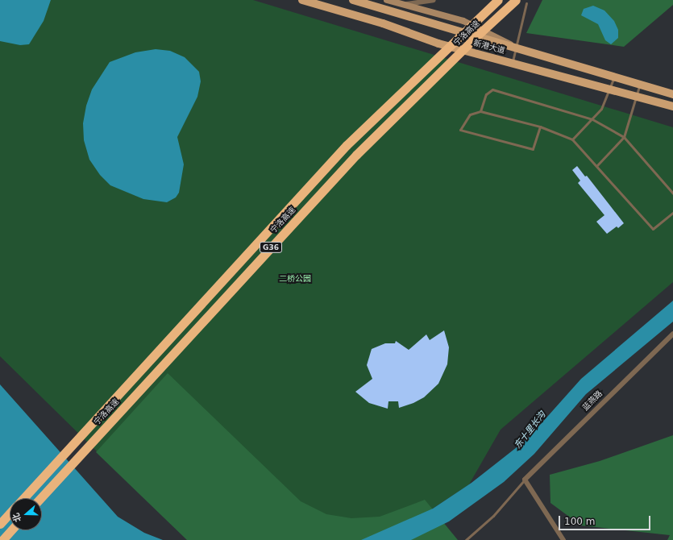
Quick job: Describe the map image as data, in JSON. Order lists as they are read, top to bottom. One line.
{"streets":{"highway":["宁洛高速","G36"],"main road":["新港大道"],"street":["蓝燕路"]},"water":["东十里长沟"],"parks":["二桥公园"],"scale_bar":"100 m","north":"left"}
